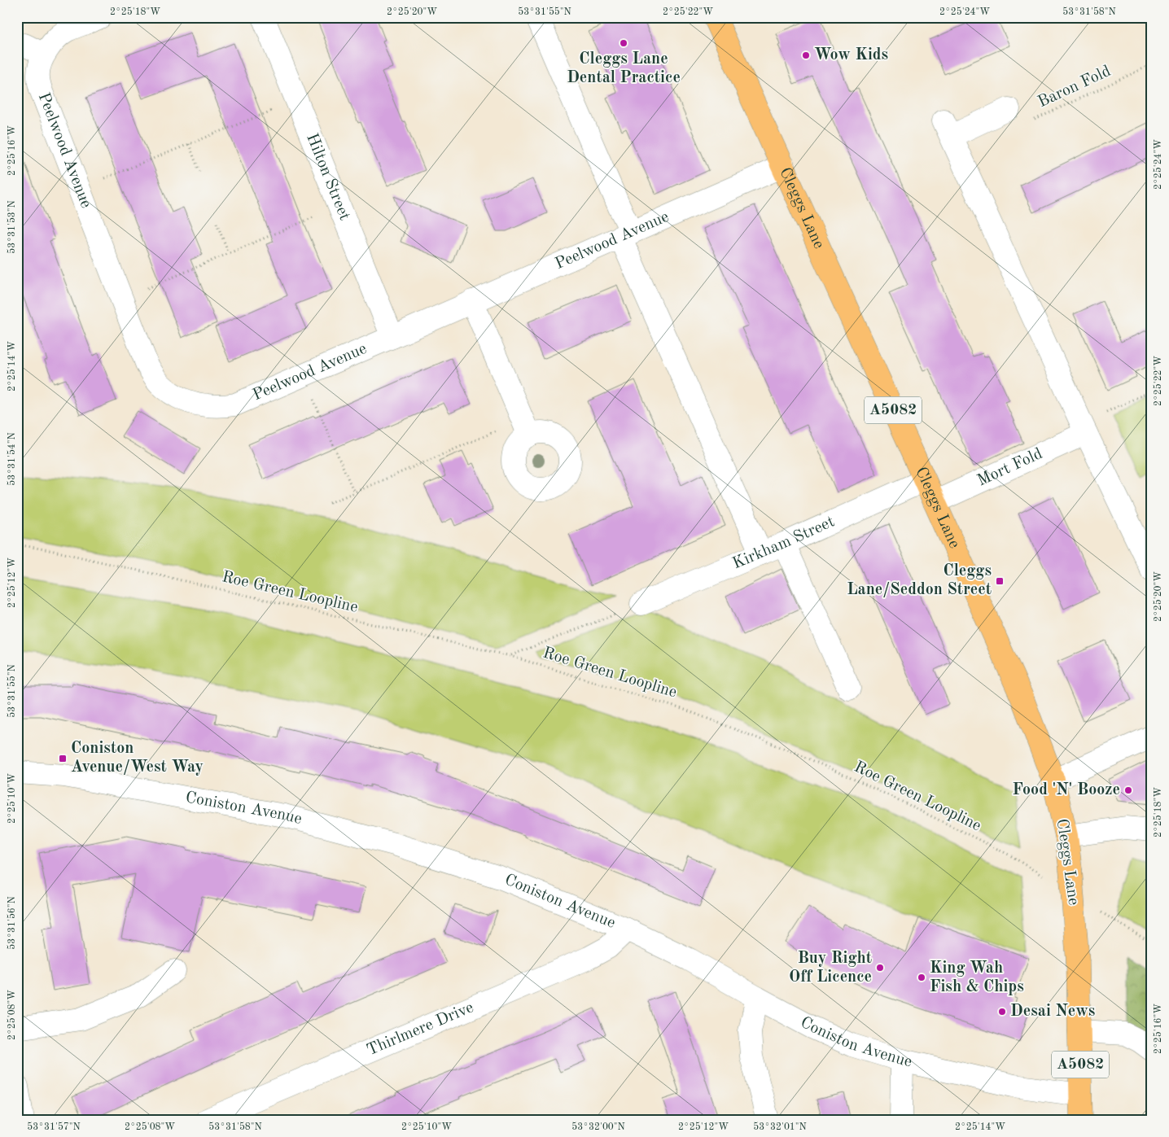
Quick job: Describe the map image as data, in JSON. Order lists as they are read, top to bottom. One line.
{"streets":{"main road":["Cleggs Lane","A5082"],"street":["Peelwood Avenue","Hilton Street","Mort Fold","Kirkham Street","Coniston Avenue","Thirlmere Drive"],"path":["Baron Fold","Roe Green Loopline"]},"crossings":[["Peelwood Avenue","Hilton Street"],["Peelwood Avenue","Cleggs Lane"],["Cleggs Lane","Mort Fold"],["Cleggs Lane","Kirkham Street"],["Cleggs Lane","Coniston Avenue"],["Coniston Avenue","Thirlmere Drive"]],"places":{"other":["Cleggs Lane Dental Practice","Wow Kids","Food 'N' Booze","Buy Right Off Licence","King Wah Fish & Chips","Desai News"],"transit":["Cleggs Lane/Seddon Street","Coniston Avenue/West Way"]},"coordinates":["2°25'18\"W","2°25'20\"W","53°31'55\"N","2°25'22\"W","2°25'24\"W","53°31'58\"N","2°25'16\"W","53°31'53\"N","2°25'14\"W","53°31'54\"N","2°25'12\"W","2°25'10\"W","53°31'56\"N","2°25'08\"W","53°31'57\"N","53°32'00\"N","53°32'01\"N"]}
